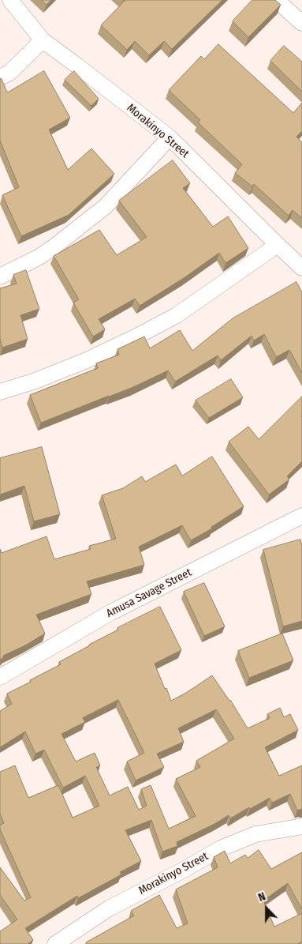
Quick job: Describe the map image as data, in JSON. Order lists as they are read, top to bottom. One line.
{"streets":{"street":["Morakinyo Street","Amusa Savage Street"]},"north":"top"}
